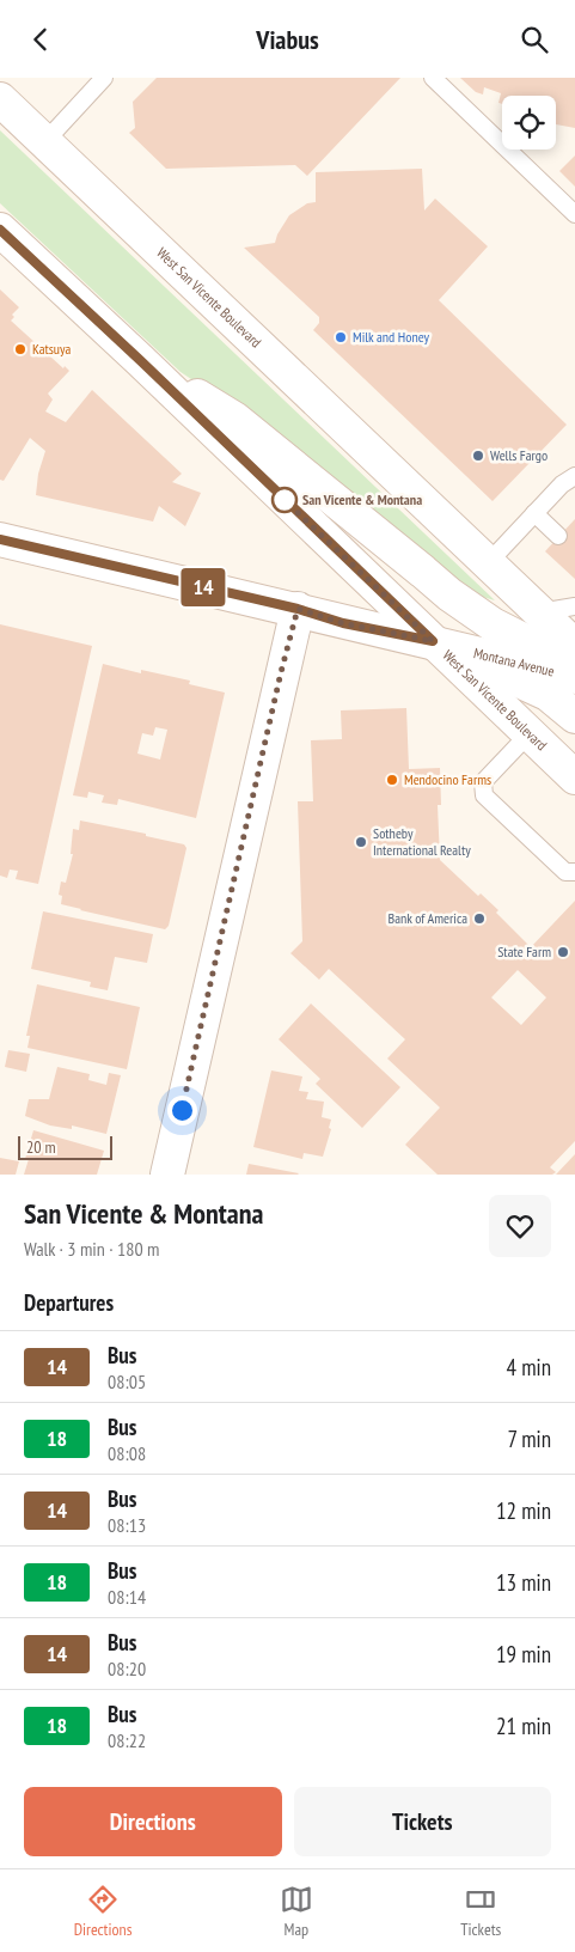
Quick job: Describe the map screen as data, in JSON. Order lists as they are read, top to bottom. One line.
{"streets":{"main road":["West San Vicente Boulevard","Montana Avenue"]},"crossings":[["West San Vicente Boulevard","Montana Avenue"]],"places":["Milk and Honey","Katsuya","Wells Fargo","San Vicente & Montana","Mendocino Farms","Sotheby International Realty","Bank of America","State Farm"],"lines":["bus line 14"],"scale_bar":"20 m","page":{"header":"Viabus","on_map":"14","scale":"20 m","heading":[["San Vicente & Montana","Walk · 3 min · 180 m"],"Departures"],"list":[{"mark":"14","name":"Bus","note":"08:05","value":"4 min"},{"mark":"18","name":"Bus","note":"08:08","value":"7 min"},{"mark":"14","name":"Bus","note":"08:13","value":"12 min"},{"mark":"18","name":"Bus","note":"08:14","value":"13 min"},{"mark":"14","name":"Bus","note":"08:20","value":"19 min"},{"mark":"18","name":"Bus","note":"08:22","value":"21 min"}],"buttons":["Directions","Tickets"],"tabs":["Directions","Map","Tickets"]}}
